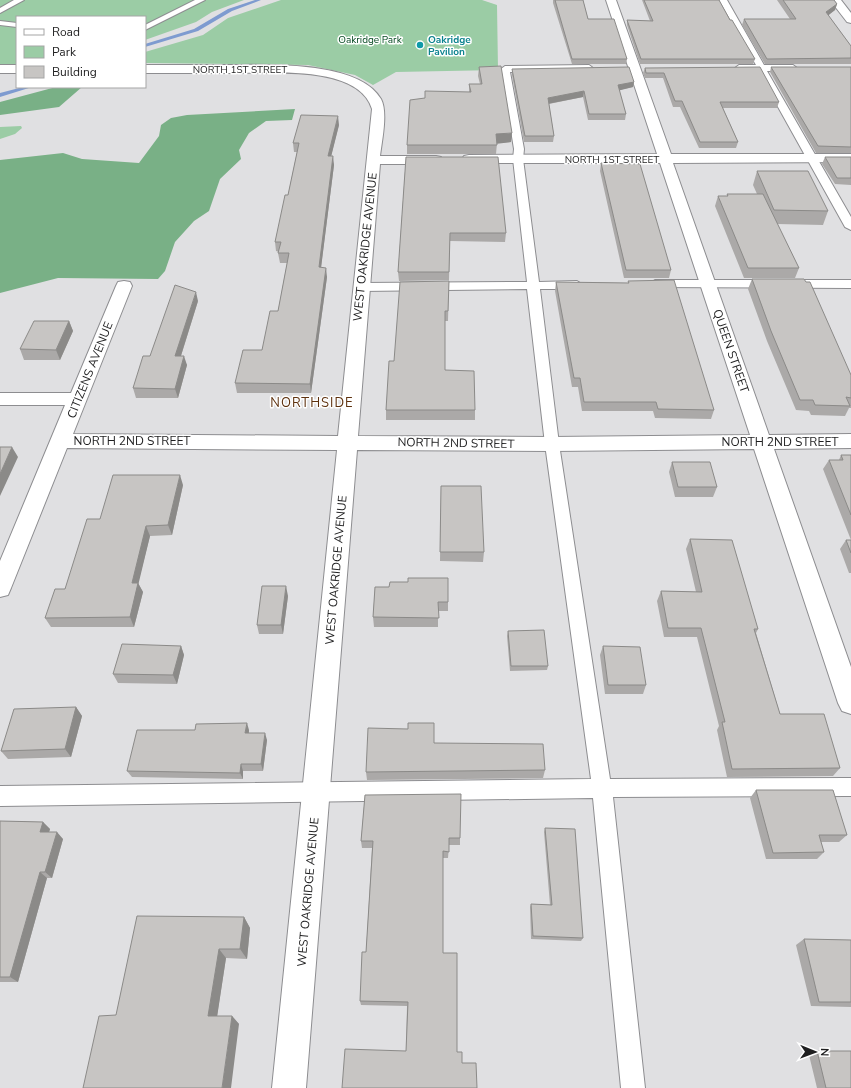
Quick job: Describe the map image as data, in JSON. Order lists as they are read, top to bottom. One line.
{"streets":{"street":["NORTH 1ST STREET","WEST OAKRIDGE AVENUE","QUEEN STREET","CITIZENS AVENUE","NORTH 2ND STREET"]},"crossings":[["NORTH 1ST STREET","WEST OAKRIDGE AVENUE"],["NORTH 1ST STREET","QUEEN STREET"],["WEST OAKRIDGE AVENUE","NORTH 2ND STREET"],["QUEEN STREET","NORTH 2ND STREET"],["CITIZENS AVENUE","NORTH 2ND STREET"]],"districts":["NORTHSIDE"],"parks":["Oakridge Park"],"places":["Oakridge Pavilion"],"legend":["Road","Park","Building"],"north":"right"}
